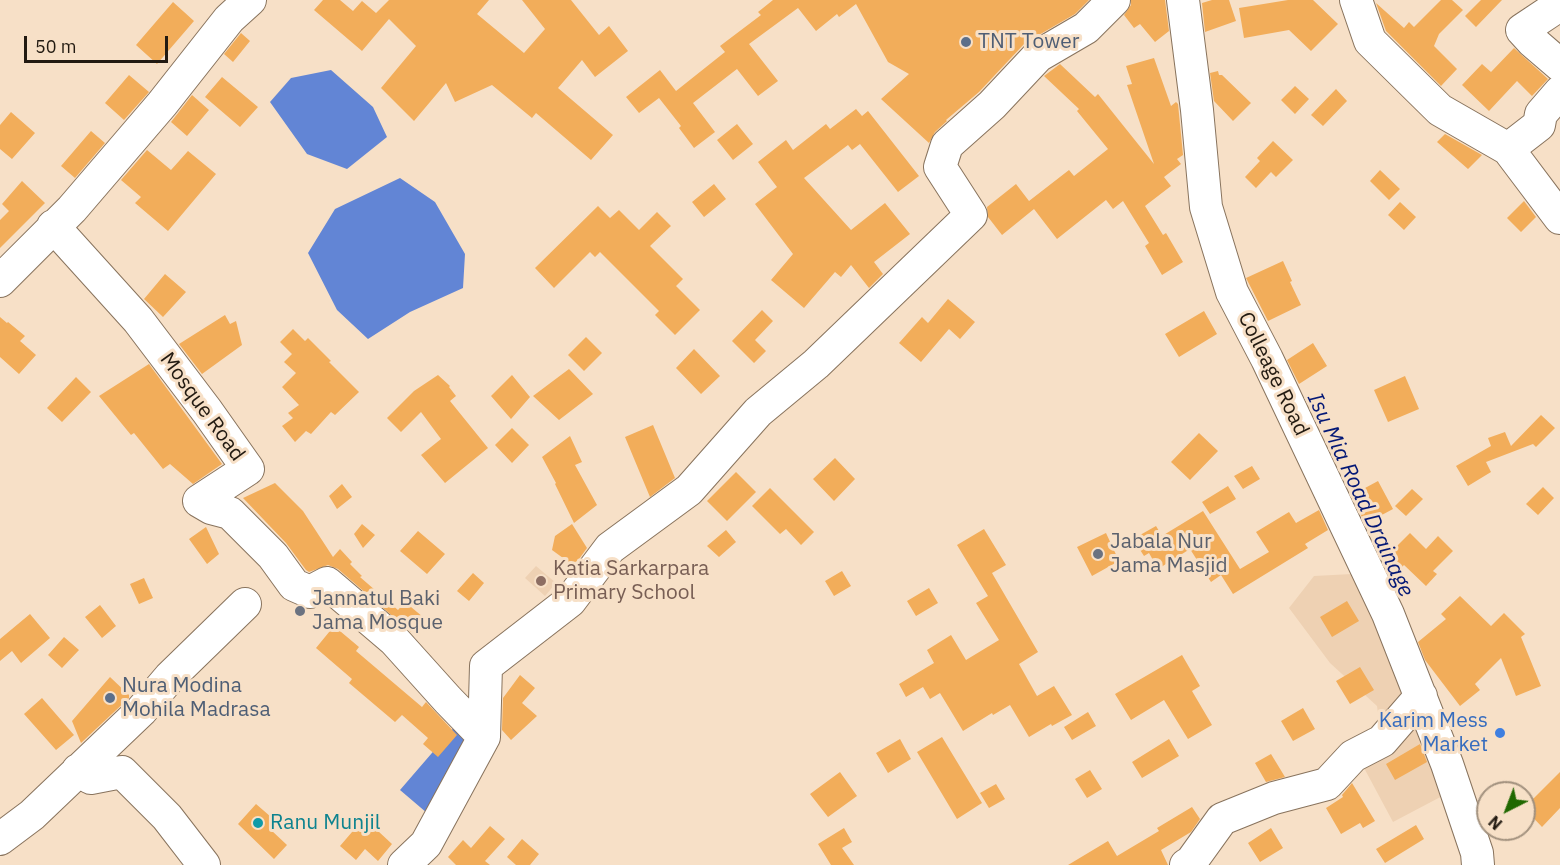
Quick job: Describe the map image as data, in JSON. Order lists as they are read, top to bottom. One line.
{"streets":{"street":["Colleage Road","Mosque Road"]},"water":["Isu Mia Road Drainage"],"places":["TNT Tower","Jabala Nur Jama Masjid","Katia Sarkarpara Primary School","Jannatul Baki Jama Mosque","Nura Modina Mohila Madrasa","Karim Mess Market","Ranu Munjil"],"scale_bar":"50 m","north":"bottom left"}
